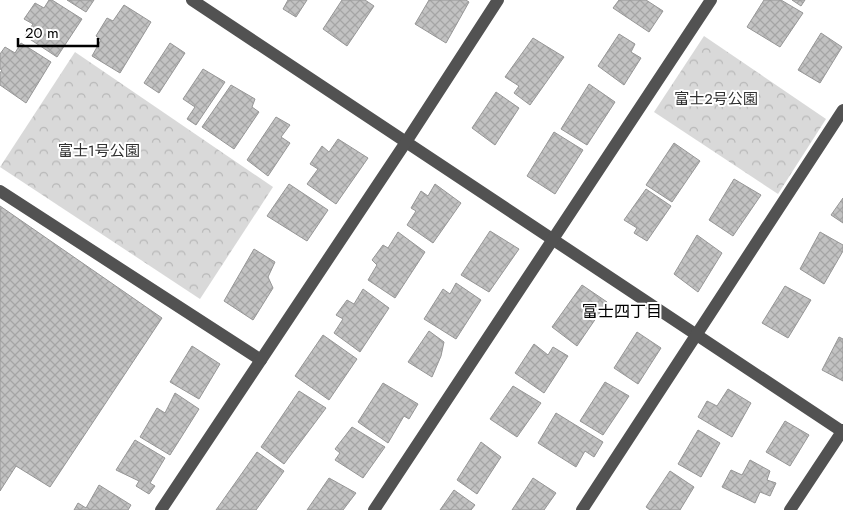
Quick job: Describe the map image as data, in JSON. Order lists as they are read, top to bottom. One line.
{"districts":["富士四丁目"],"parks":["富士2号公園","富士1号公園"],"scale_bar":"20 m"}
